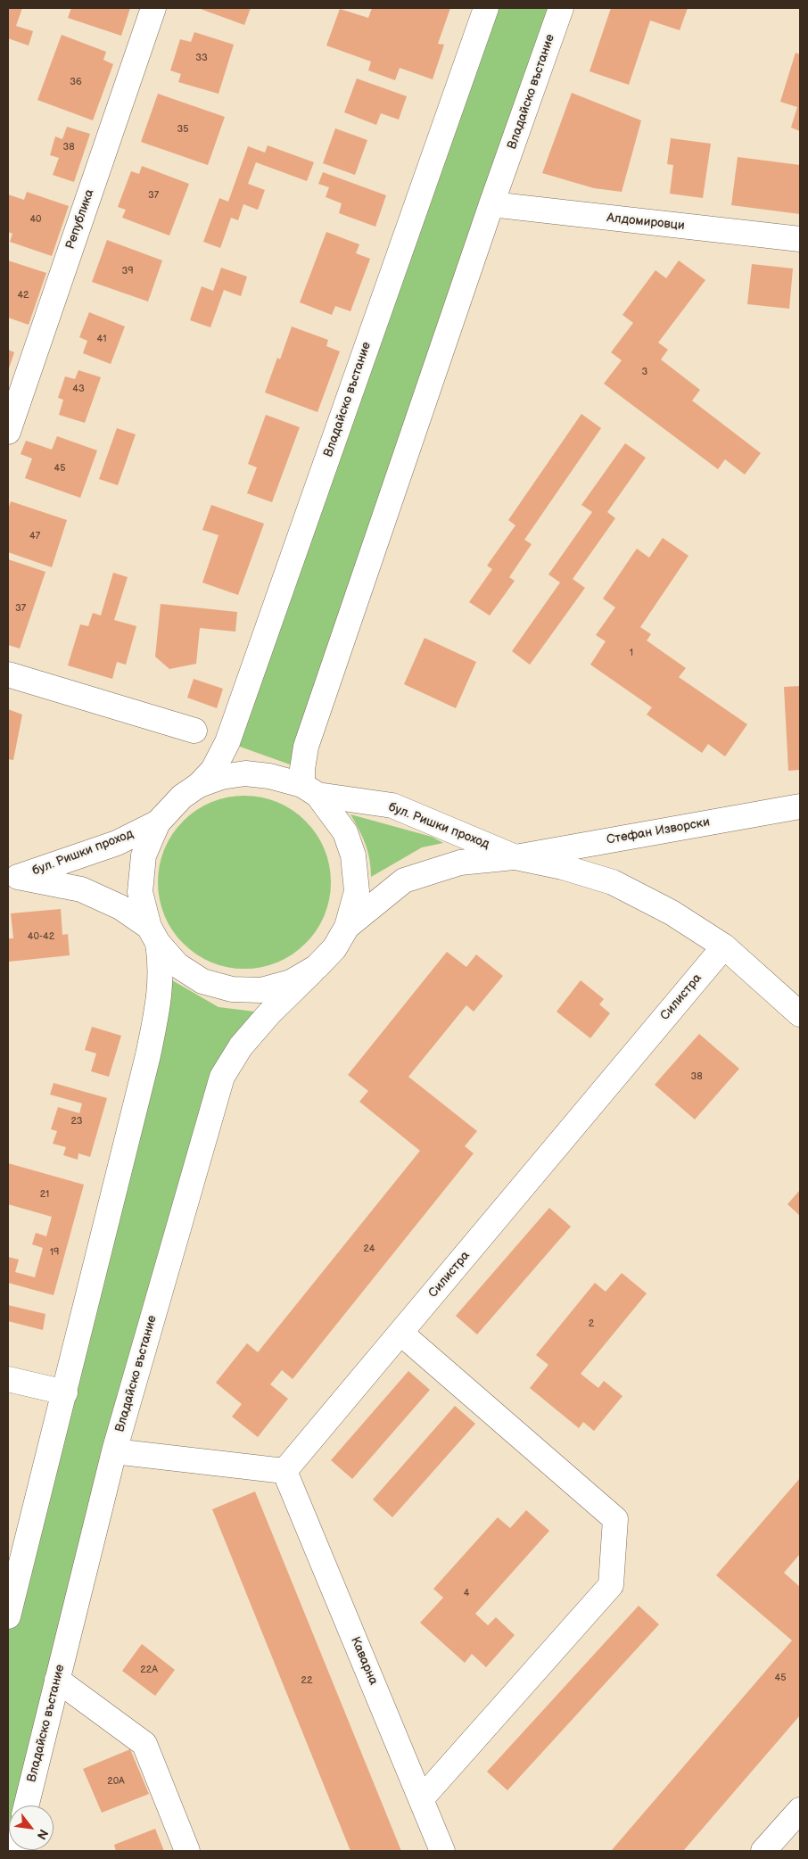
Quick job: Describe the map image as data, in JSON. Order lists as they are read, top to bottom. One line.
{"streets":{"street":["Владайско въстание","Република","Алдомировци","бул. Ришки проход","Стефан Изворски","Силистра","Каварна"]},"crossings":[["Владайско въстание","Алдомировци"],["Владайско въстание","бул. Ришки проход"],["бул. Ришки проход","Стефан Изворски"],["бул. Ришки проход","Силистра"],["Силистра","Каварна"]],"house_numbers":["33","36","35","38","37","40","39","42","41","3","43","45","47","37","1","40-42","38","23","21","24","19","2","4","22A","45","22","20A"],"north":"bottom right"}
